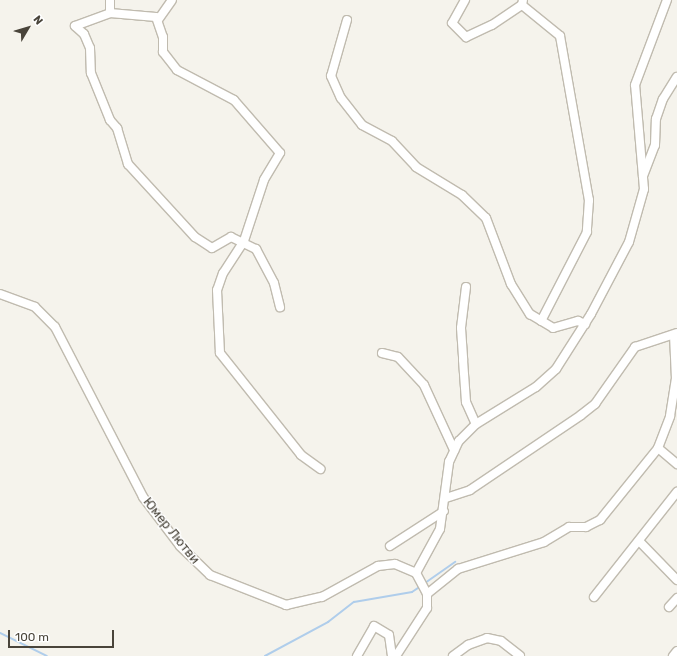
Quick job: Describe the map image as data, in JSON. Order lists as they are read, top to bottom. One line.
{"streets":{"street":["Юмер Лютви"]},"scale_bar":"100 m","north":"top right"}
